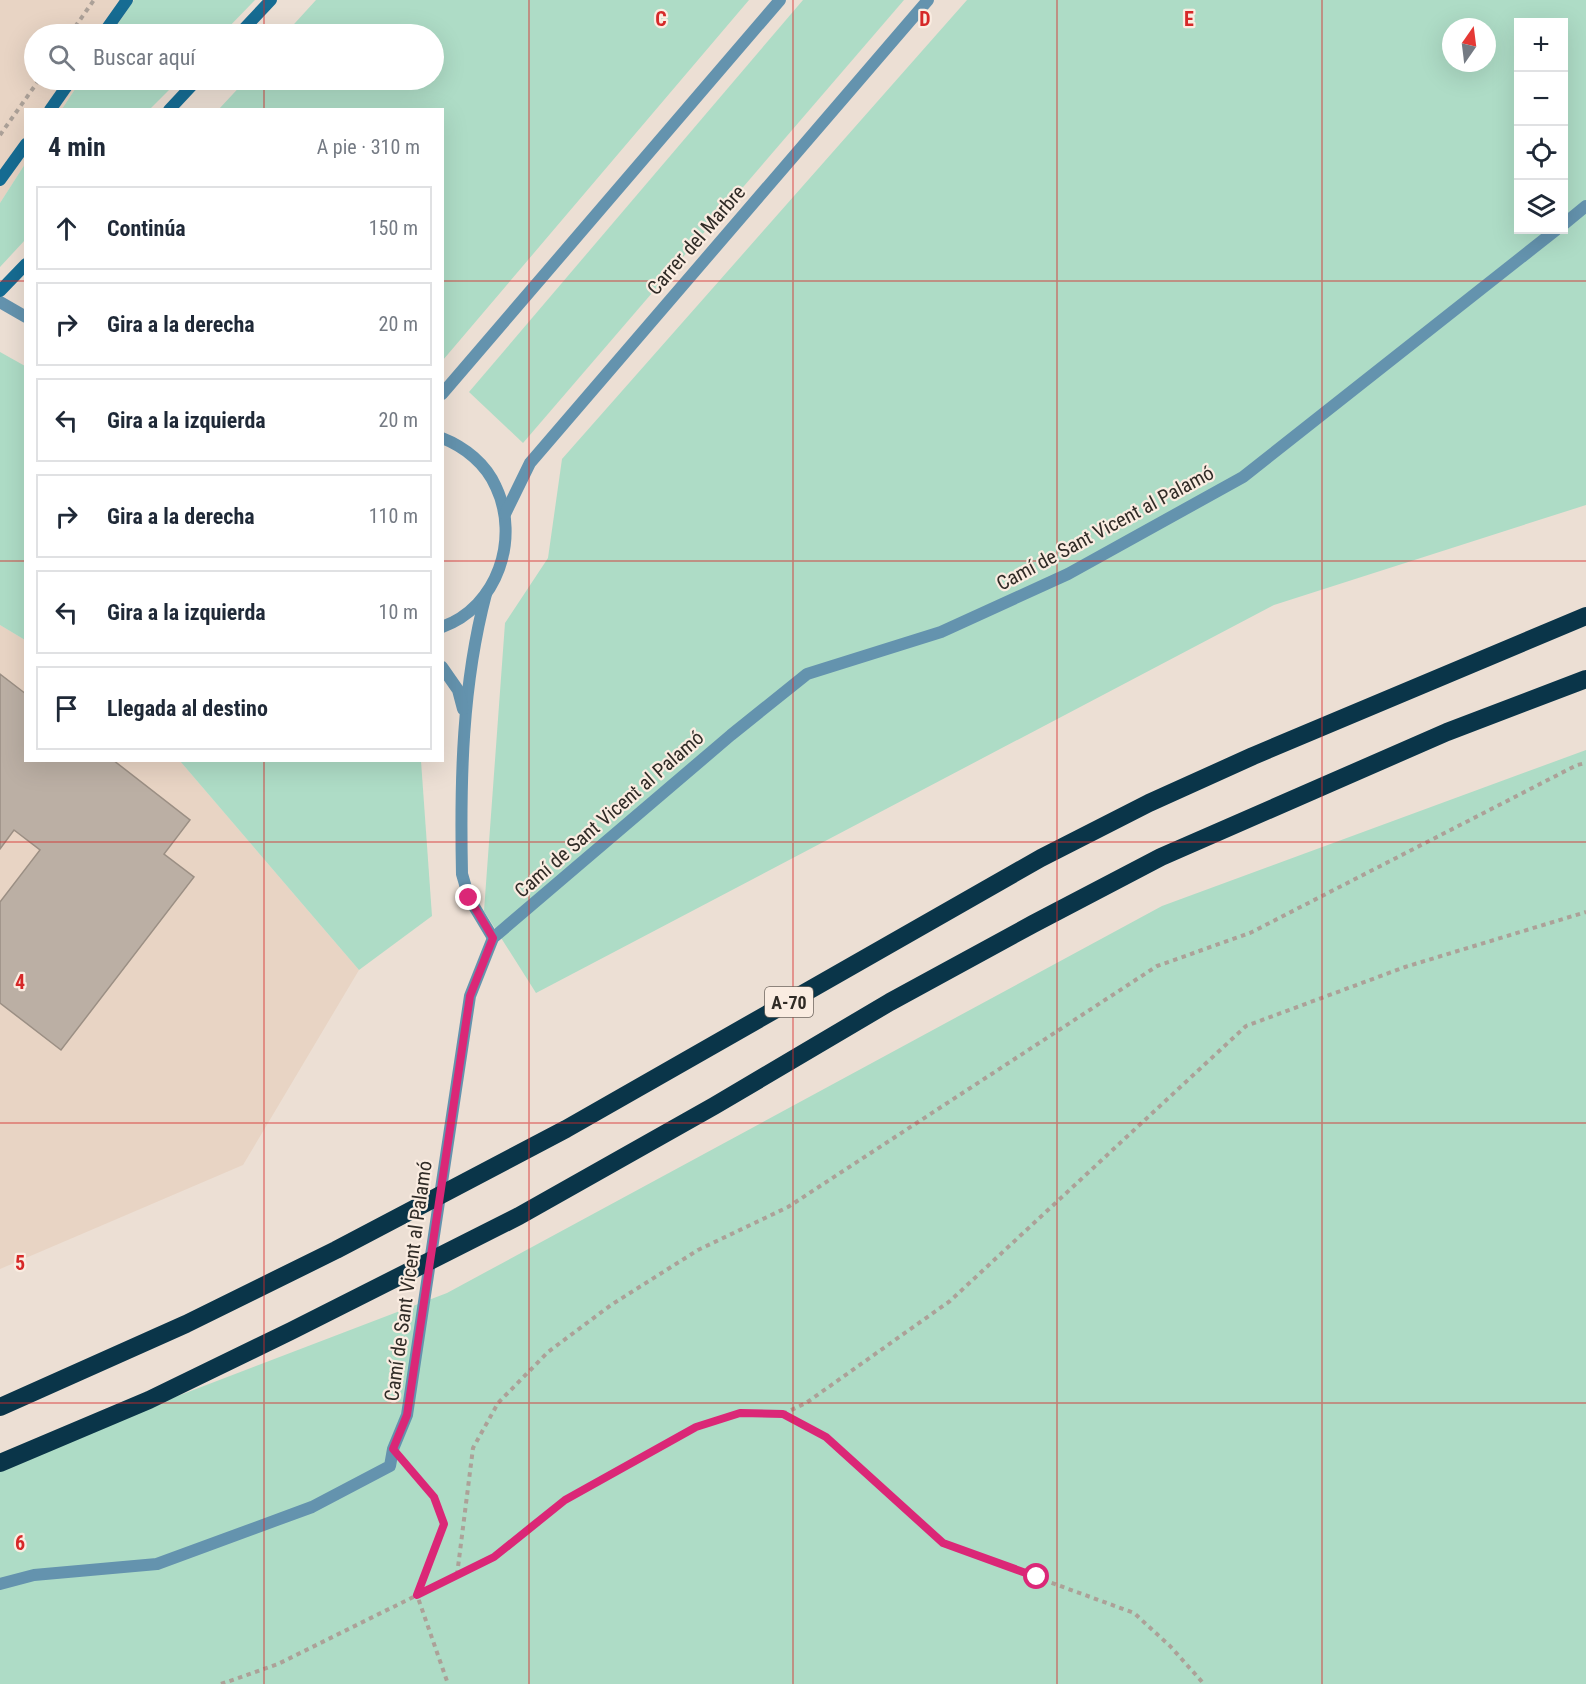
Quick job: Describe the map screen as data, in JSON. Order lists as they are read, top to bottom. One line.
{"streets":{"highway":["A-70"],"street":["Carrer del Marbre","Camí de Sant Vicent al Palamó"]},"north":"top","page":{"map_buttons":["+","−"],"search":"Buscar aquí","heading":["4 min","A pie · 310 m"],"list":[["Continúa","150 m"],["Gira a la derecha","20 m"],["Gira a la izquierda","20 m"],["Gira a la derecha","110 m"],["Gira a la izquierda","10 m"],"Llegada al destino"]},"grid":{"columns":["C","D","E"],"rows":["4","5","6"]}}
